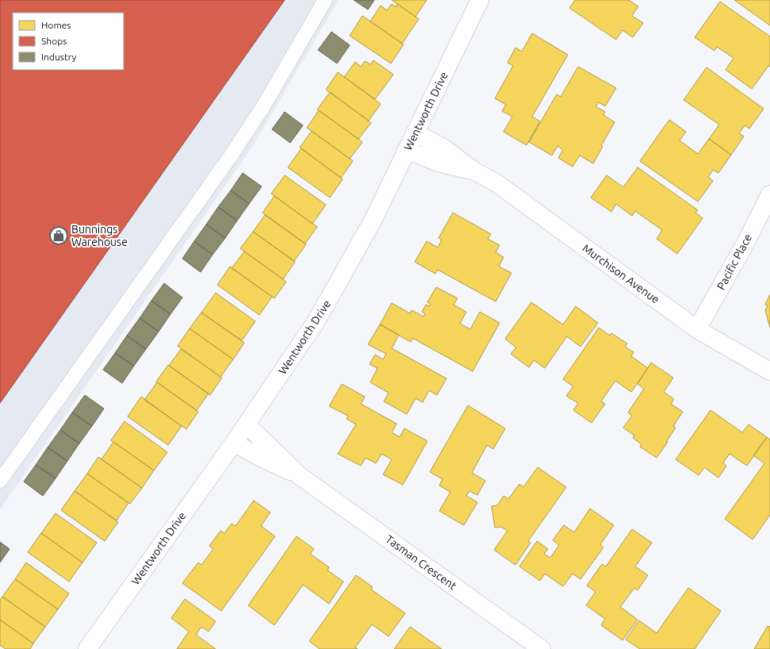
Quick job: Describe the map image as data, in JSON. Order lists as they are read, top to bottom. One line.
{"streets":{"street":["Wentworth Drive","Pacific Place","Murchison Avenue","Tasman Crescent"]},"crossings":[["Wentworth Drive","Murchison Avenue"],["Wentworth Drive","Tasman Crescent"],["Pacific Place","Murchison Avenue"]],"places":{"shop":["Bunnings Warehouse"]},"legend":["Homes","Shops","Industry"]}
